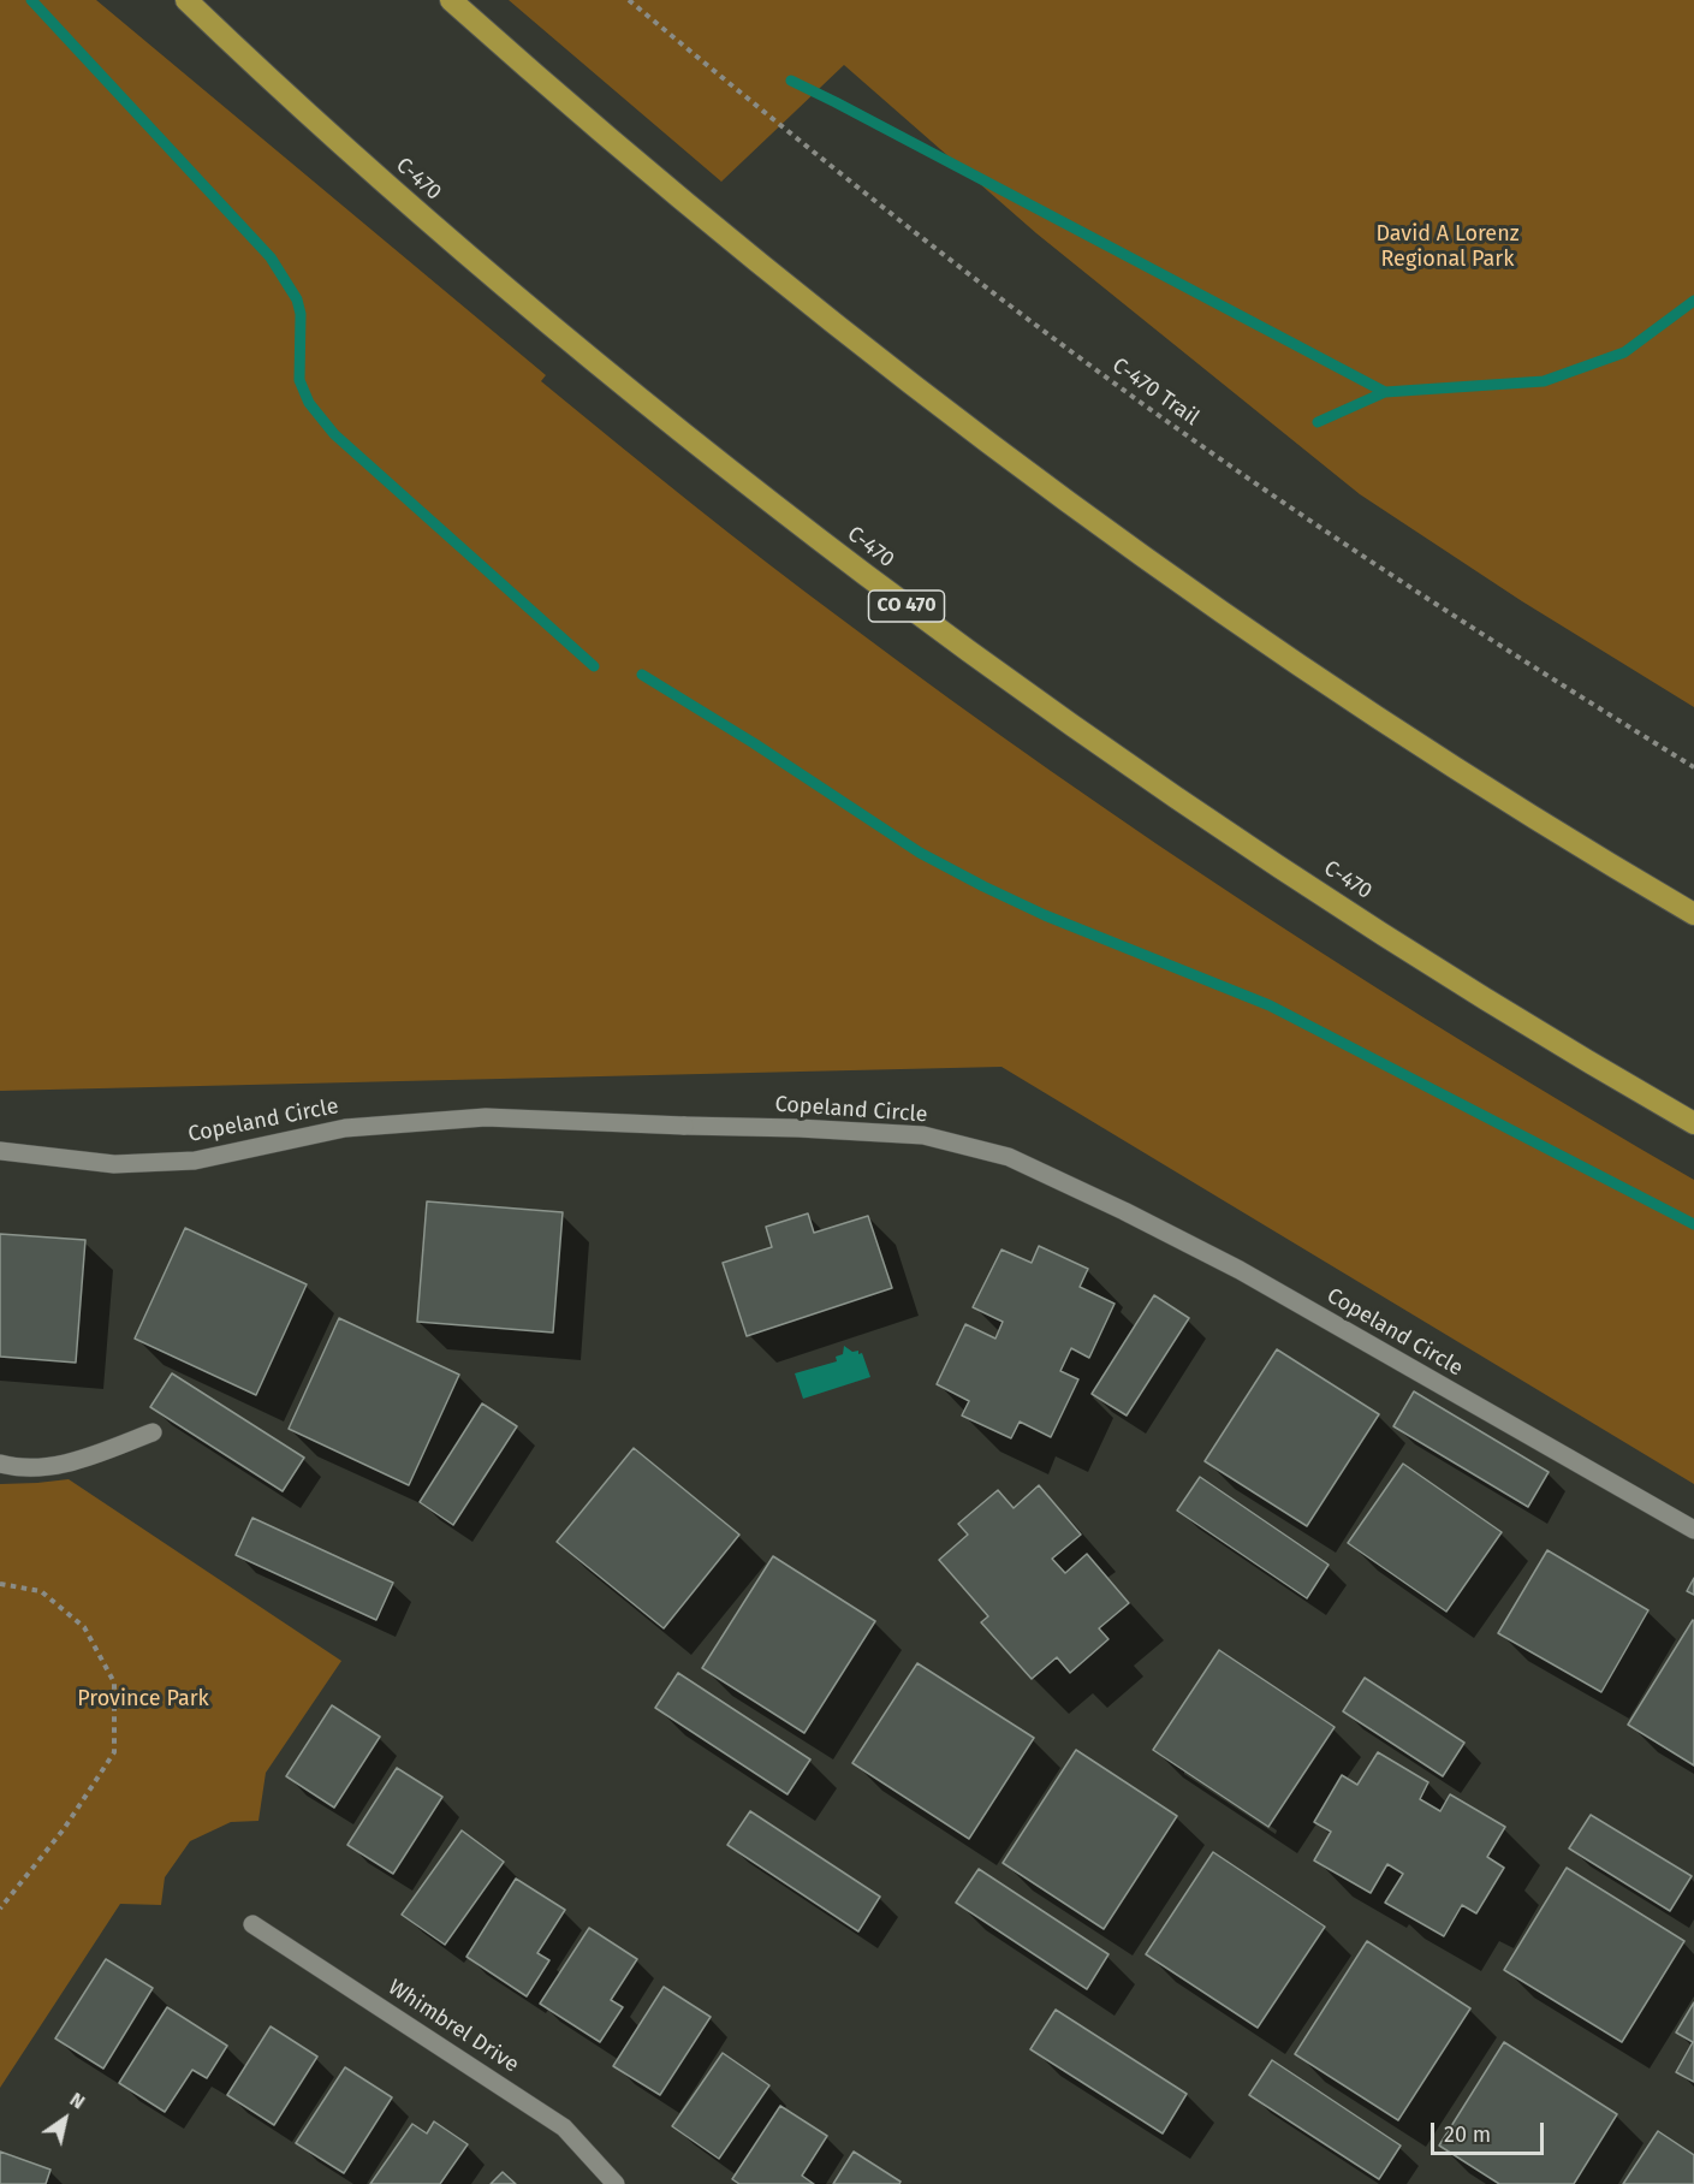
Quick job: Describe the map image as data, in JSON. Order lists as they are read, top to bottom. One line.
{"streets":{"highway":["C-470","CO 470"],"street":["Copeland Circle","Whimbrel Drive"],"path":["C-470 Trail"]},"parks":["David A Lorenz Regional Park","Province Park"],"scale_bar":"20 m","north":"top right"}
